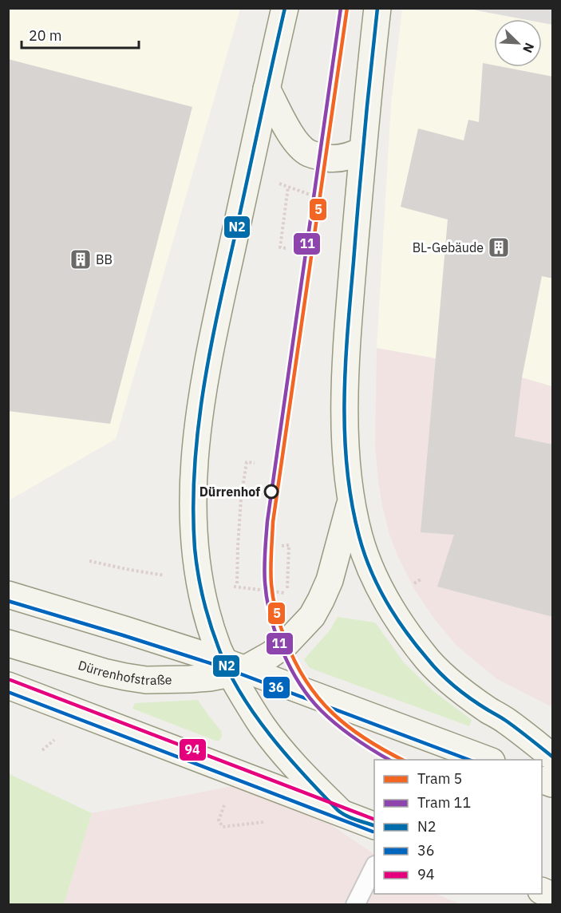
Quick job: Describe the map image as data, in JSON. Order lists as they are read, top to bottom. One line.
{"streets":{"main road":["Dürrenhofstraße"]},"places":{"building":["BL-Gebäude","BB"],"other":["Dürrenhof"]},"lines":["tram line 5","tram line 11","transit line N2","transit line 36","transit line 94"],"legend":["Tram 5","Tram 11","N2","36","94"],"scale_bar":"20 m","north":"bottom right"}
